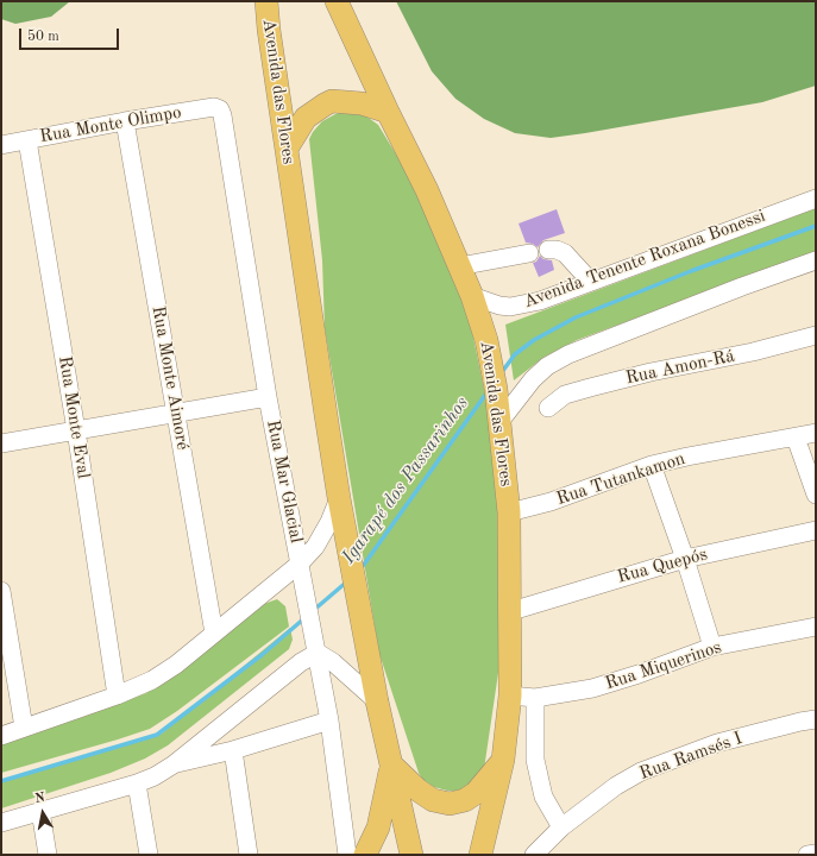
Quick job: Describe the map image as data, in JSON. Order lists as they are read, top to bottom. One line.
{"streets":{"main road":["Avenida das Flores"],"street":["Rua Monte Olimpo","Avenida Tenente Roxana Bonessi","Rua Amon-Rá","Rua Monte Aimoré","Rua Monte Eval","Rua Tutankamon","Rua Mar Glacial","Rua Quepós","Rua Miquerinos","Rua Ramsés I"]},"crossings":[["Avenida das Flores","Avenida Tenente Roxana Bonessi"],["Avenida das Flores","Rua Tutankamon"],["Avenida das Flores","Rua Quepós"],["Avenida das Flores","Rua Miquerinos"],["Rua Monte Olimpo","Rua Monte Aimoré"],["Rua Monte Olimpo","Rua Monte Eval"],["Rua Monte Olimpo","Rua Mar Glacial"]],"water":["Igarapé dos Passarinhos"],"scale_bar":"50 m","north":"top"}
